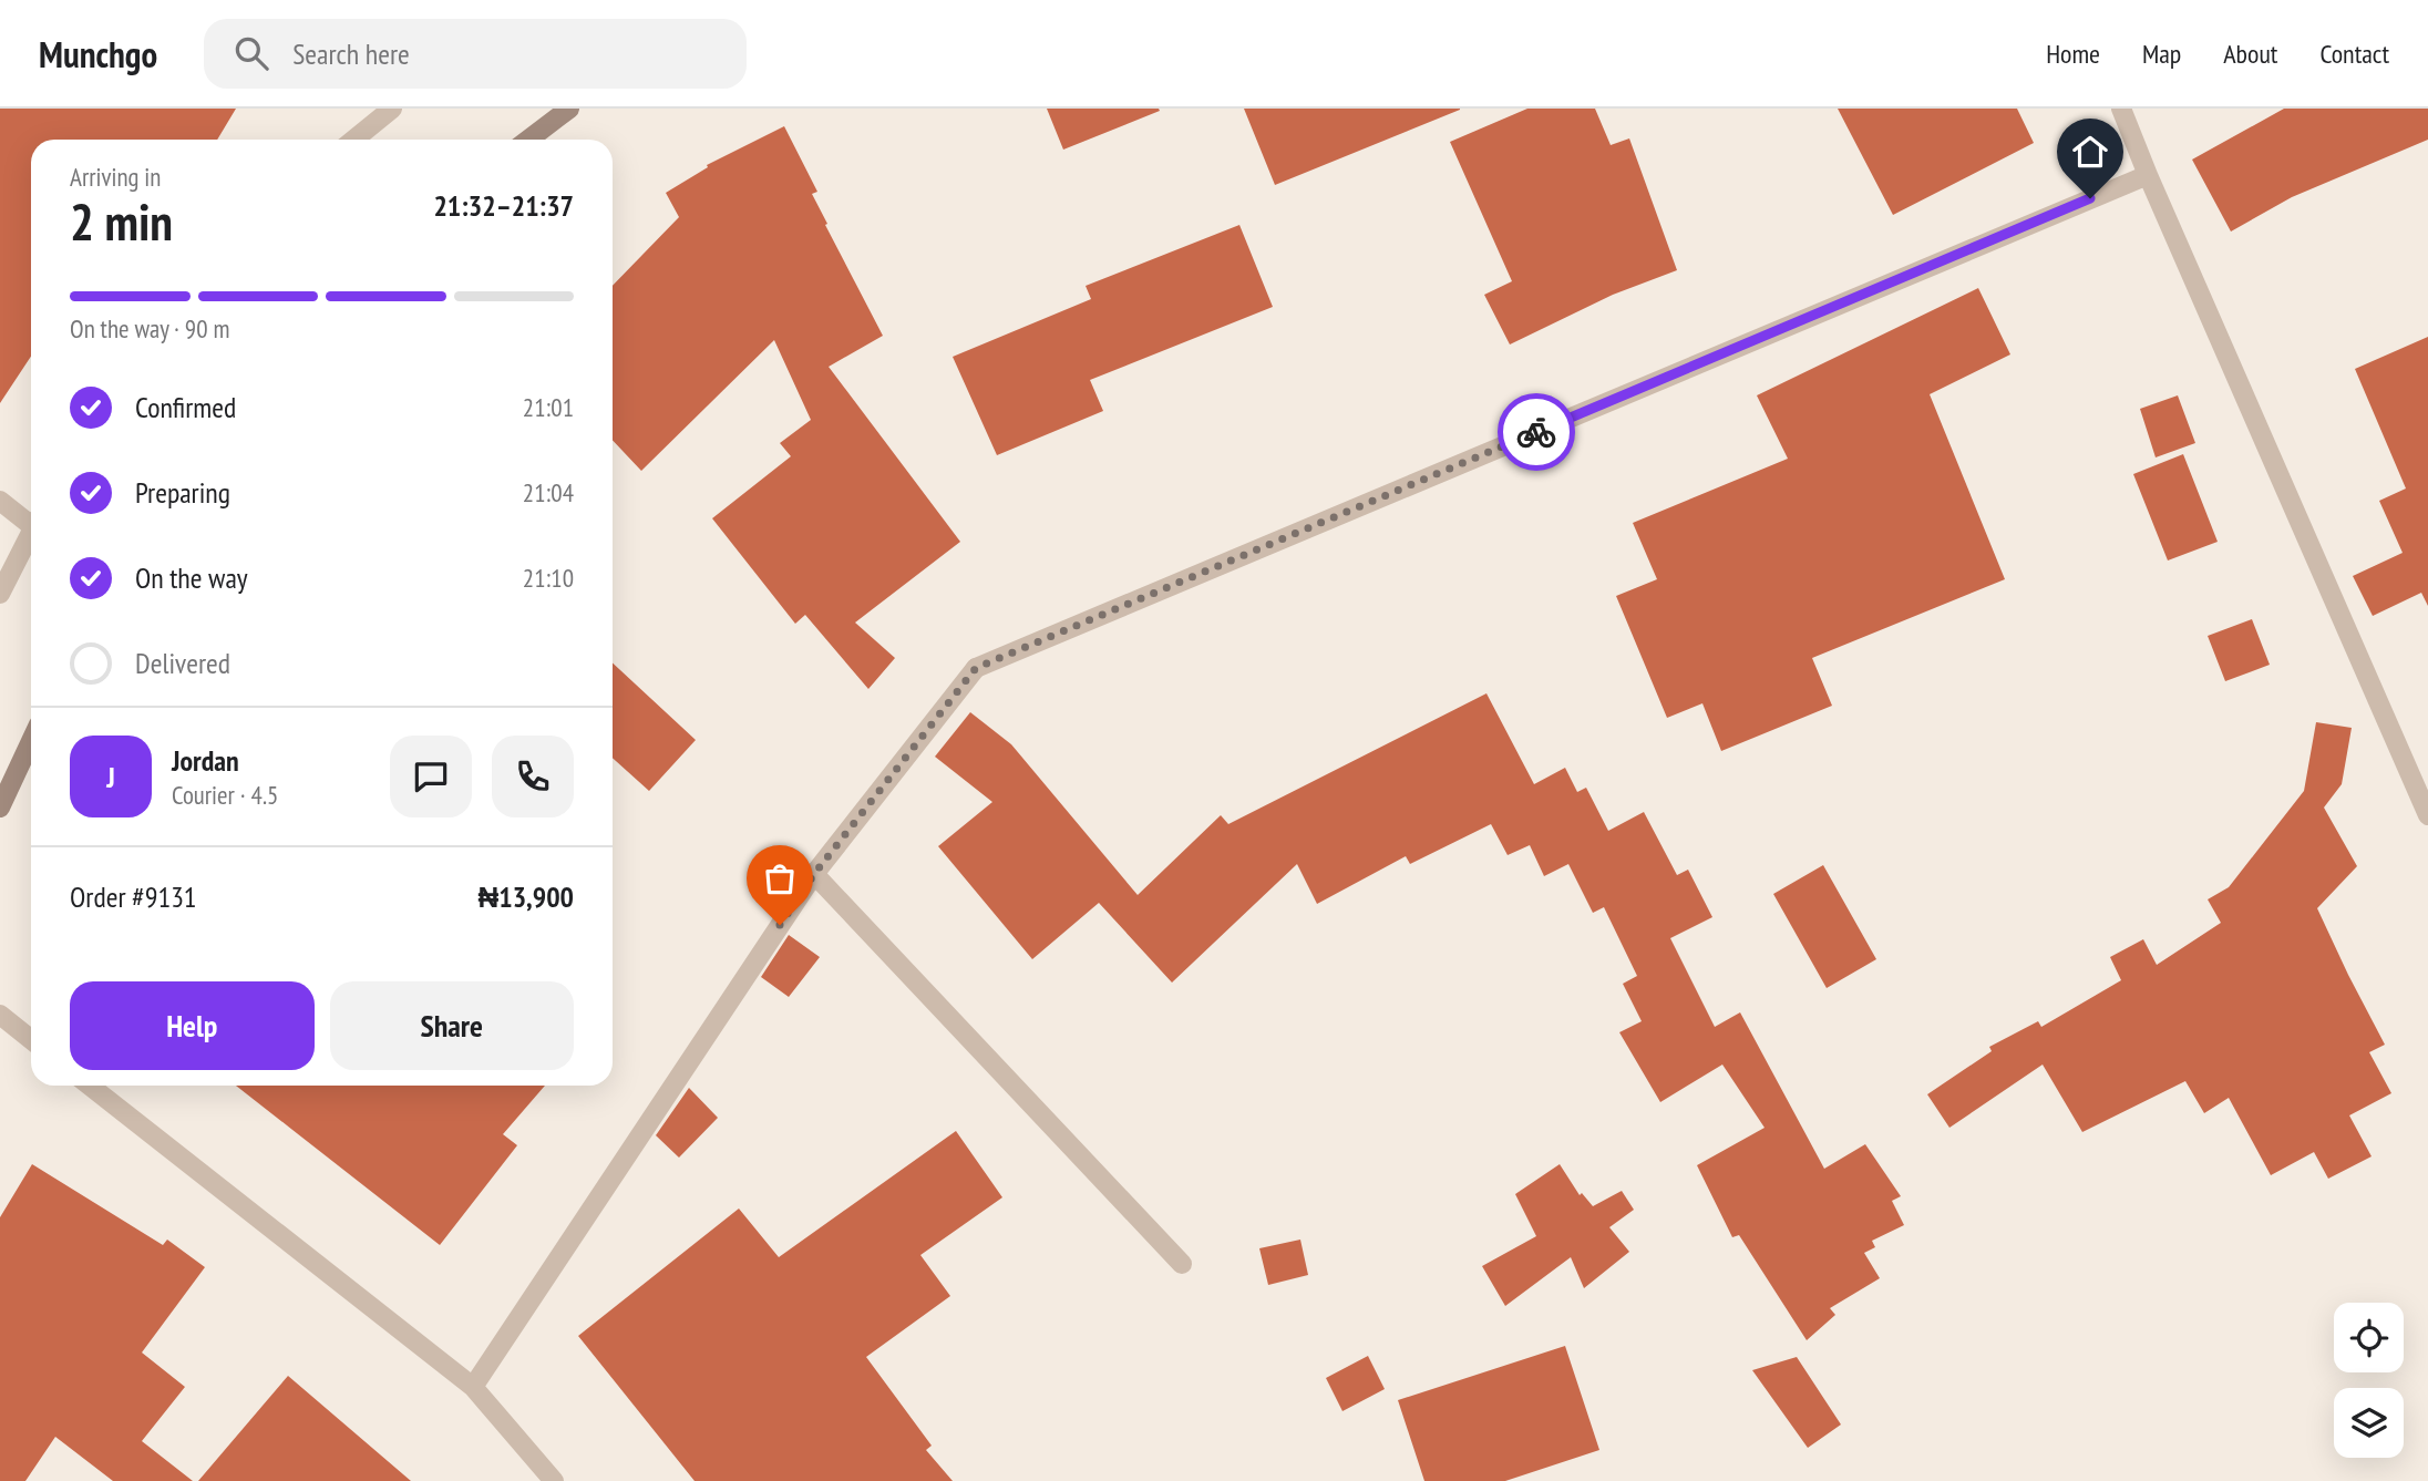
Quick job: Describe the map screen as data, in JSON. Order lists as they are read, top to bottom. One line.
{"page":{"header":"Munchgo","search":"Search here","nav":["Home","Map","About","Contact"],"heading":["2 min","Arriving in","21:32–21:37"],"panel":["Jordan","Courier · 4.5","Order #9131","₦13,900"],"bar":"On the way · 90 m","list":[["Confirmed","21:01"],["Preparing","21:04"],["On the way","21:10"],"Delivered"],"round":"J","buttons":["Help","Share"]}}
